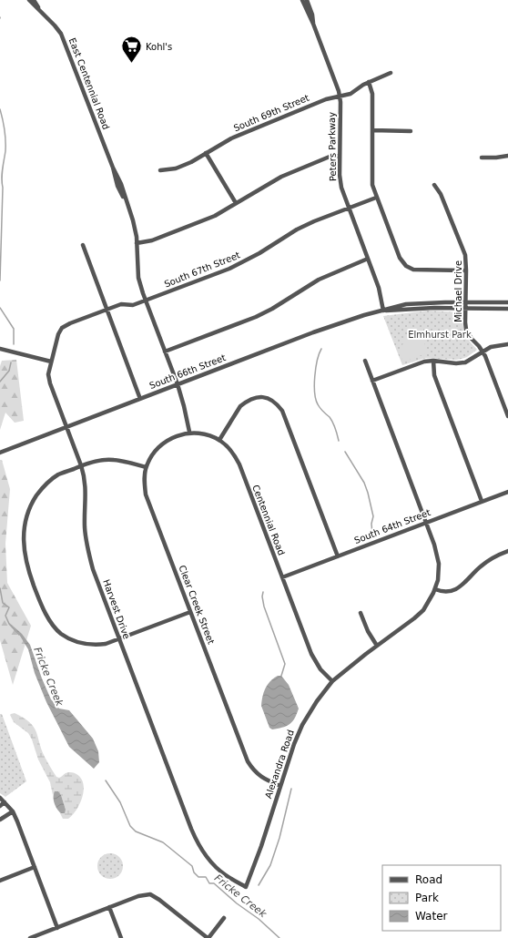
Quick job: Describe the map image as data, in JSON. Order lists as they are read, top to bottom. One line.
{"streets":{"street":["East Centennial Road","South 69th Street","Peters Parkway","South 67th Street","Michael Drive","South 66th Street","Centennial Road","South 64th Street","Clear Creek Street","Harvest Drive","Alexandra Road"]},"crossings":[["East Centennial Road","South 67th Street"],["East Centennial Road","South 66th Street"],["South 69th Street","Peters Parkway"],["Peters Parkway","South 67th Street"],["Peters Parkway","South 66th Street"],["South 67th Street","Harvest Drive"],["Michael Drive","South 66th Street"],["South 66th Street","Harvest Drive"],["Centennial Road","South 64th Street"],["Centennial Road","Clear Creek Street"],["Centennial Road","Alexandra Road"],["Clear Creek Street","Alexandra Road"],["Harvest Drive","Alexandra Road"]],"water":["Fricke Creek"],"parks":["Elmhurst Park"],"places":{"supermarket":["Kohl's"]},"legend":["Road","Park","Water"]}
